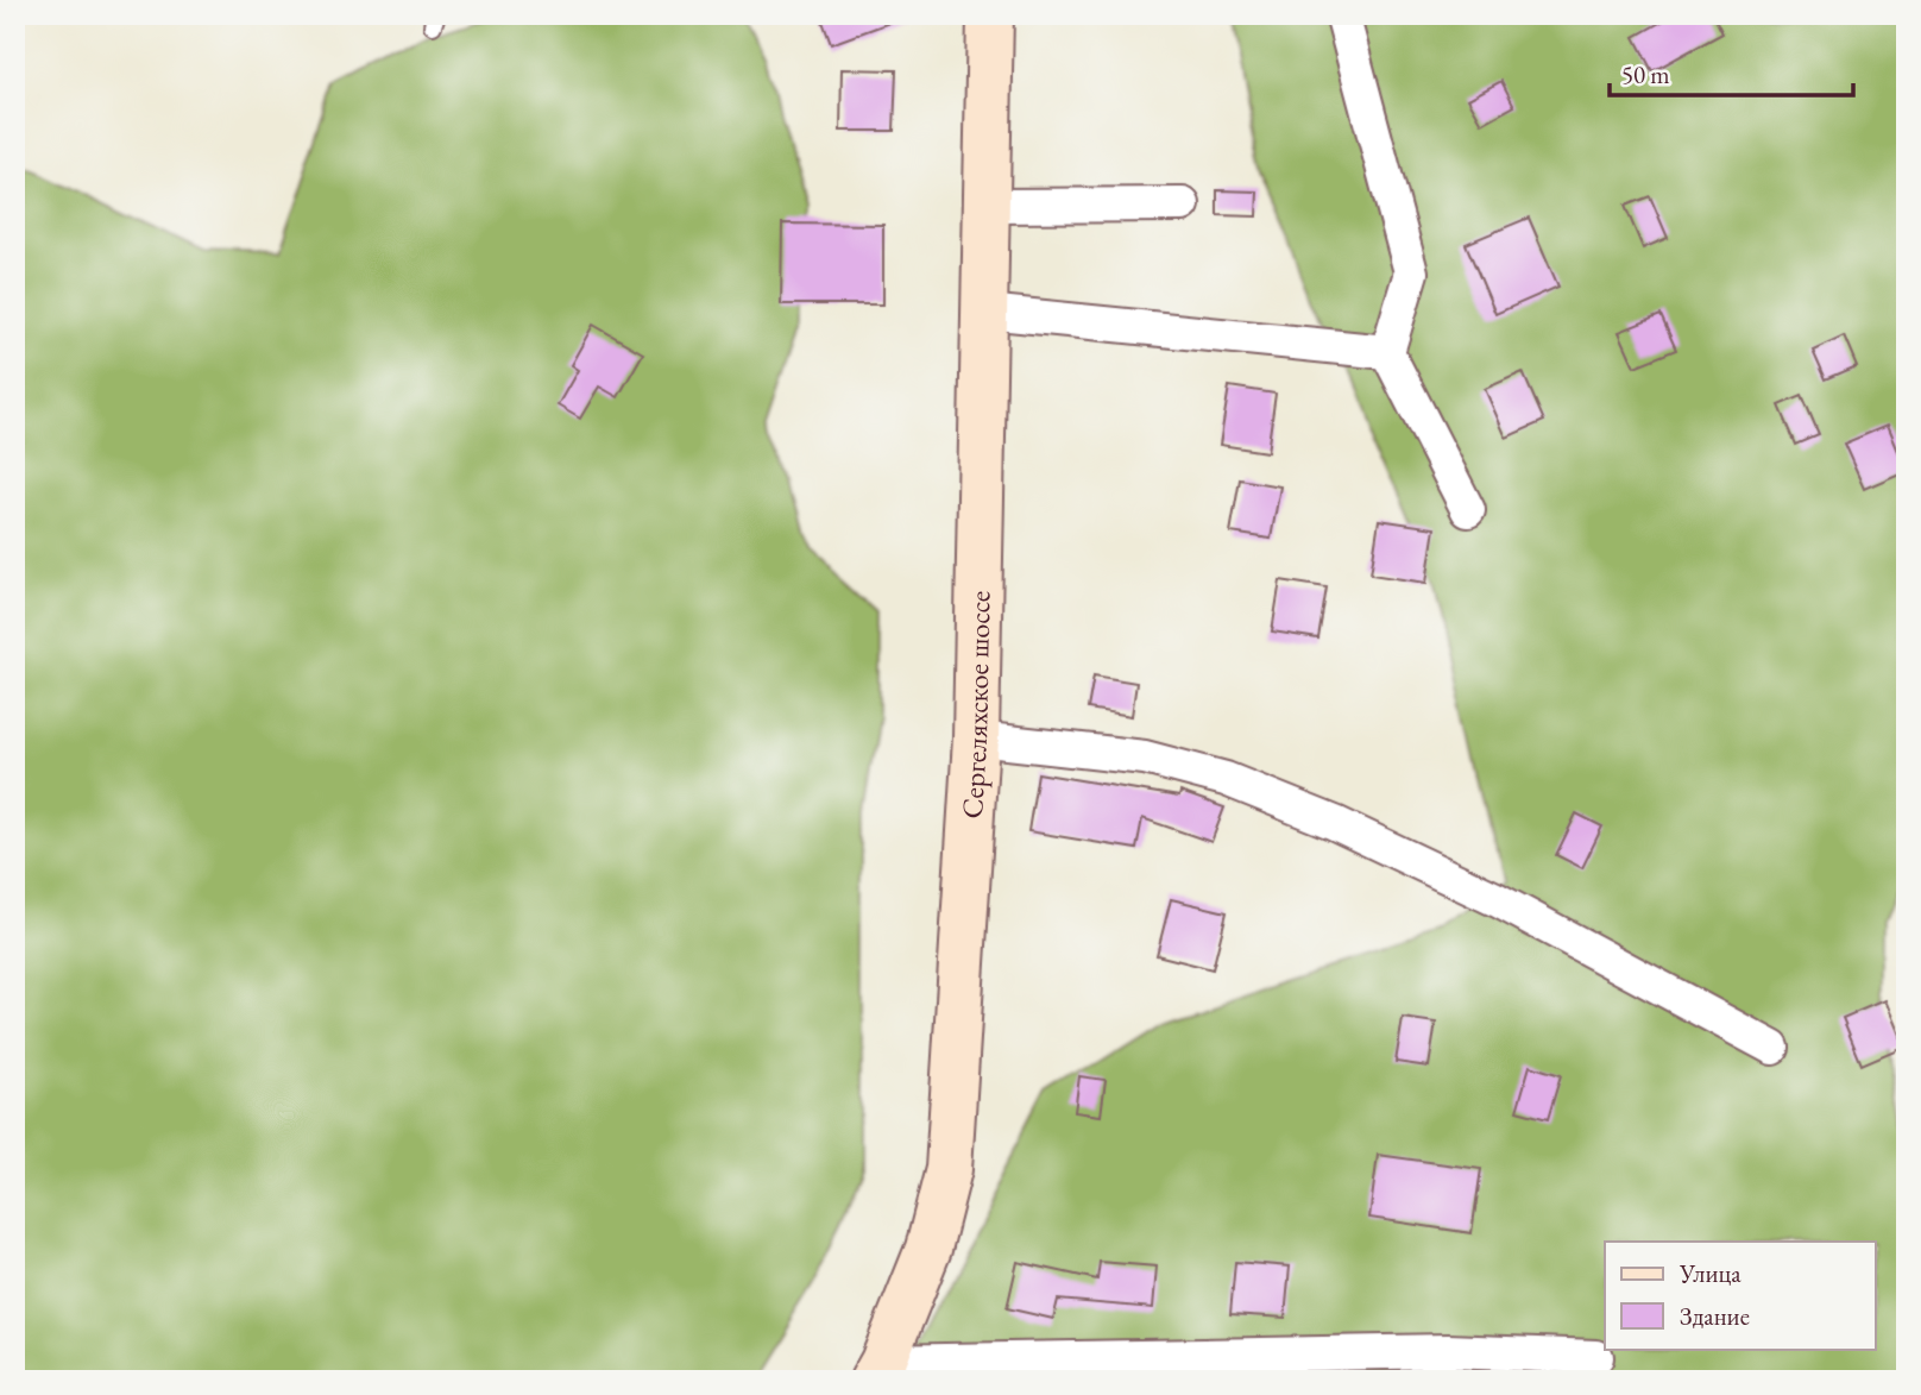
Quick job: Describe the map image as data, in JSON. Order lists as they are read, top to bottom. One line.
{"streets":{"main road":["Сергеляхское шоссе"]},"legend":["Улица","Здание"],"scale_bar":"50 m"}
